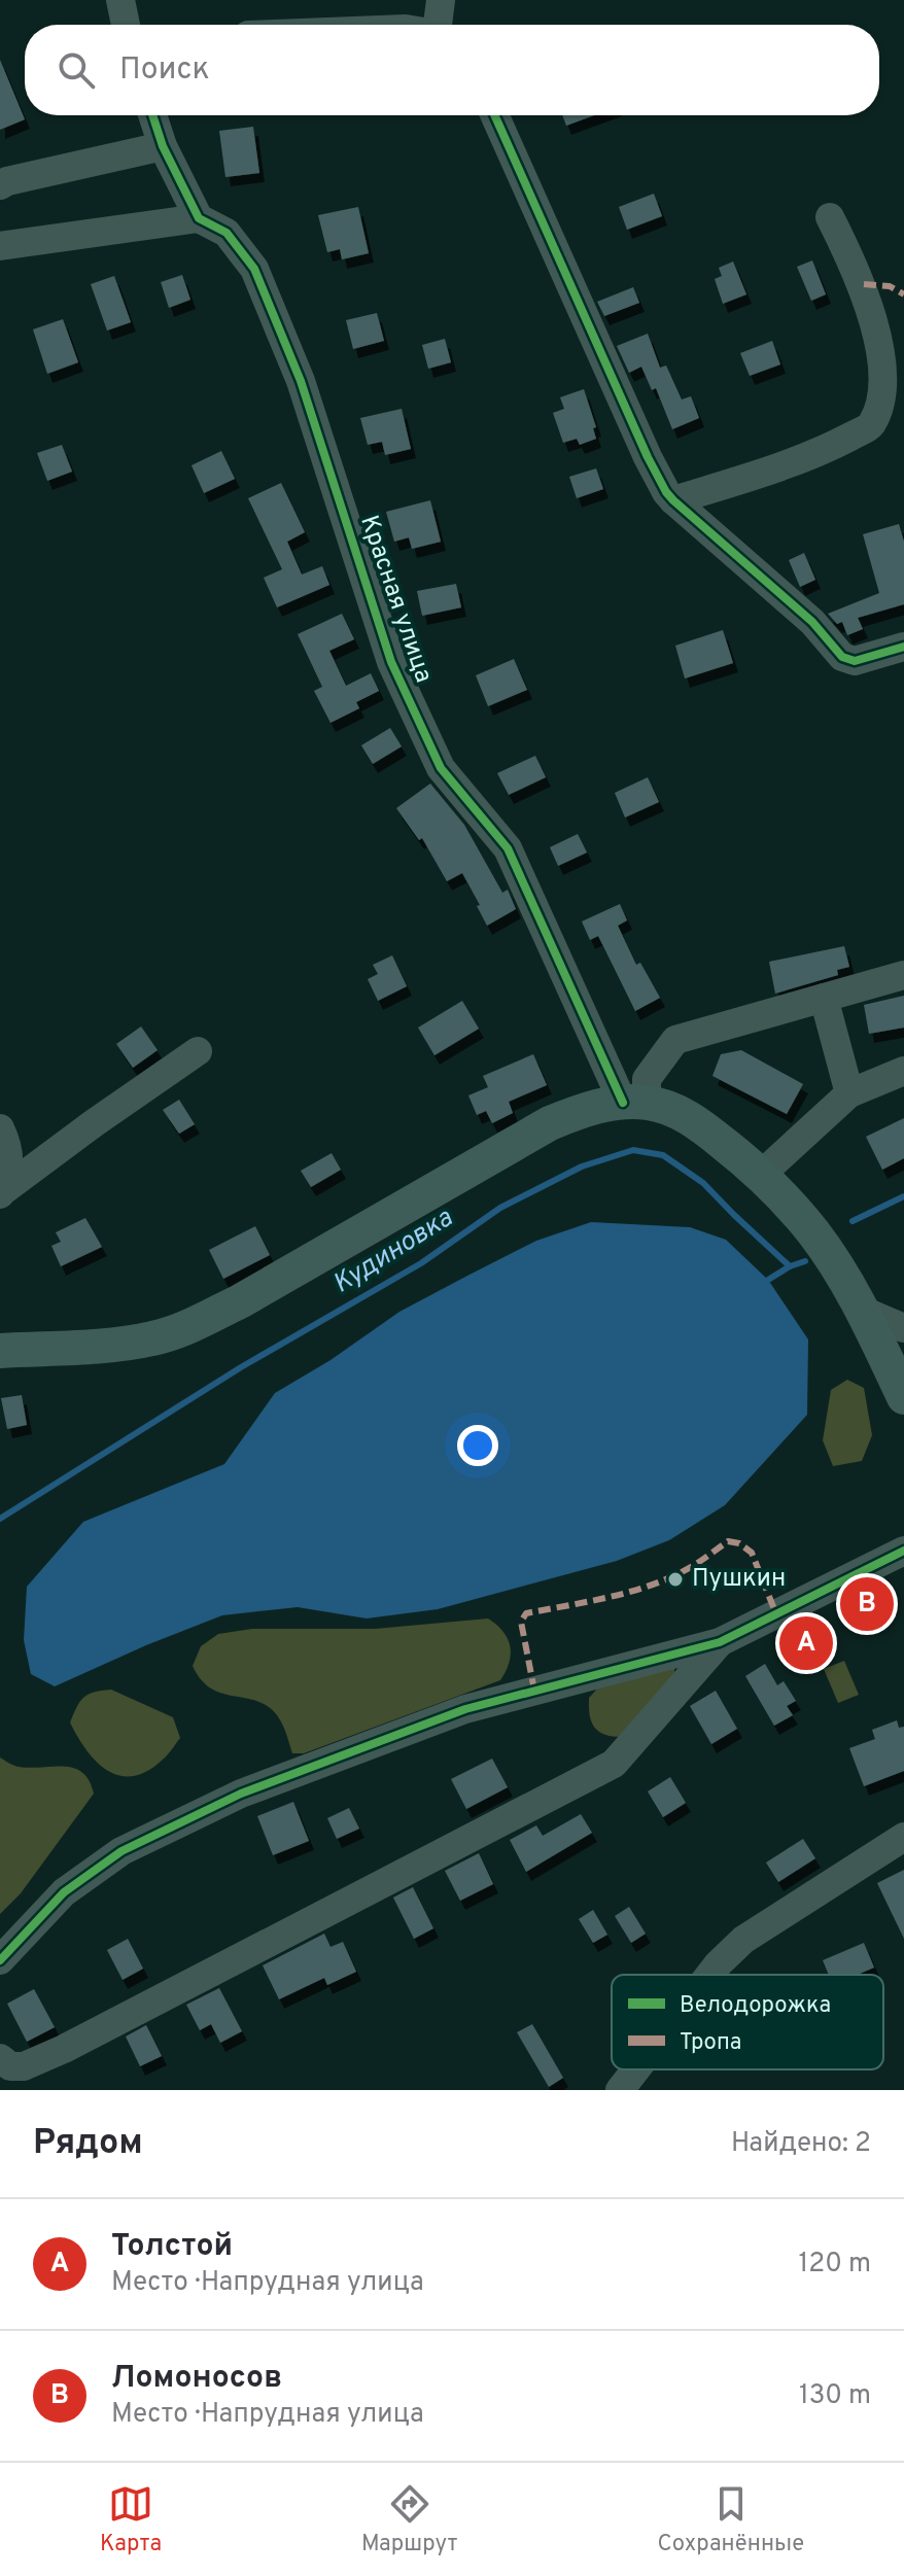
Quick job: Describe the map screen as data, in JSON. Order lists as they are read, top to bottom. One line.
{"streets":{"street":["Красная улица"]},"water":["Кудиновка"],"places":["Пушкин"],"legend":["Велодорожка","Тропа"],"page":{"search":"Поиск","pins":["B","A"],"heading":["Рядом","Найдено: 2"],"list":[{"mark":"A","name":"Толстой","note":"Место · Напрудная улица","value":"120 m"},{"mark":"B","name":"Ломоносов","note":"Место · Напрудная улица","value":"130 m"}],"nav":["Карта","Маршрут","Сохранённые"]}}
